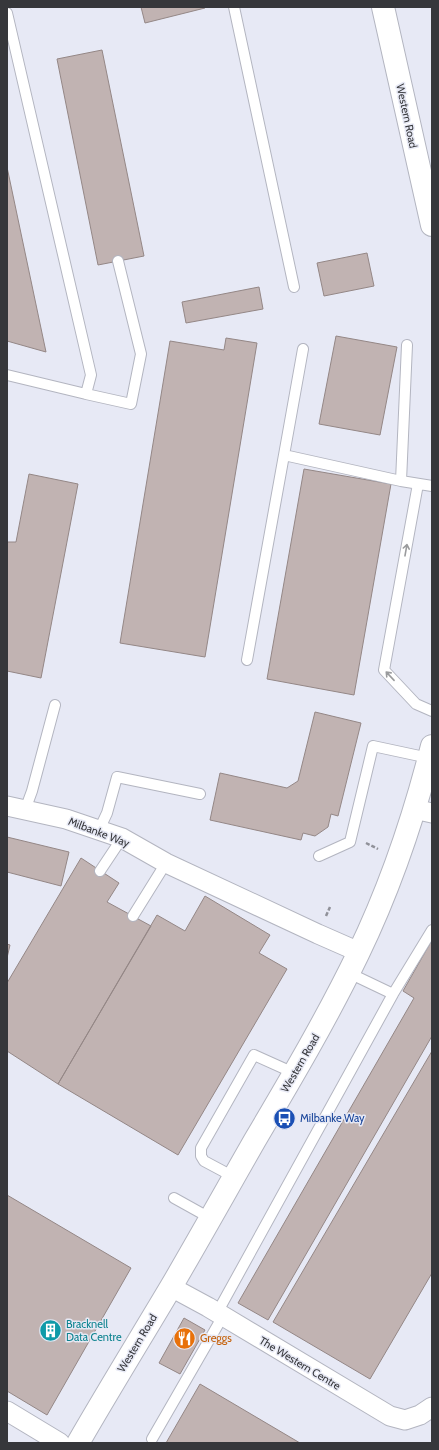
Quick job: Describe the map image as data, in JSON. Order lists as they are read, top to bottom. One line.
{"streets":{"street":["Western Road","Milbanke Way","The Western Centre"]},"crossings":[["Western Road","Milbanke Way"],["Western Road","The Western Centre"]],"places":{"bus stop":["Milbanke Way"],"building":["Bracknell Data Centre"],"restaurant":["Greggs"]}}
